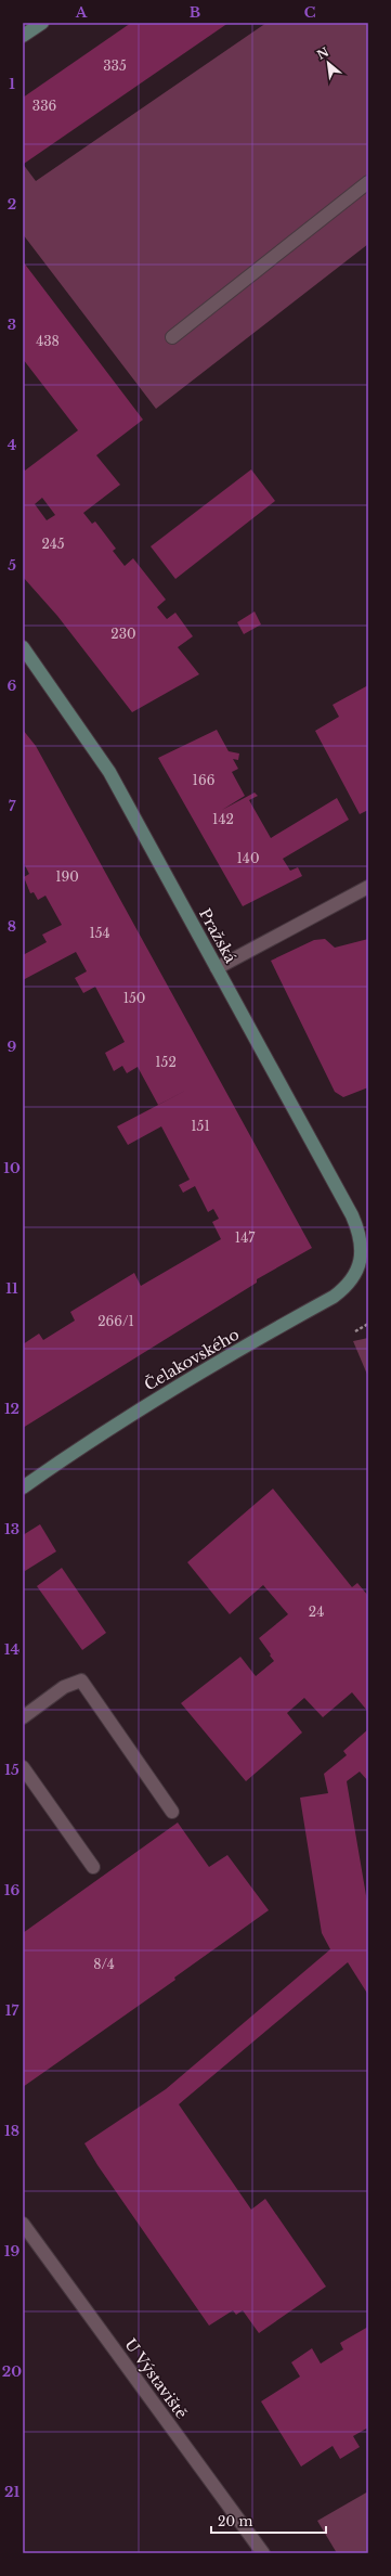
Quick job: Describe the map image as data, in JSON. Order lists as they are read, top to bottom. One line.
{"streets":{"main road":["Pražská","Čelakovského"],"street":["U Výstaviště"]},"crossings":[["Pražská","Čelakovského"]],"house_numbers":["335","336","438","245","230","166","142","140","190","154","150","152","151","147","266/1","24","8/4"],"scale_bar":"20 m","north":"top left","grid":{"columns":["A","B","C"],"rows":["1","2","3","4","5","6","7","8","9","10","11","12","13","14","15","16","17","18","19","20","21"]}}
